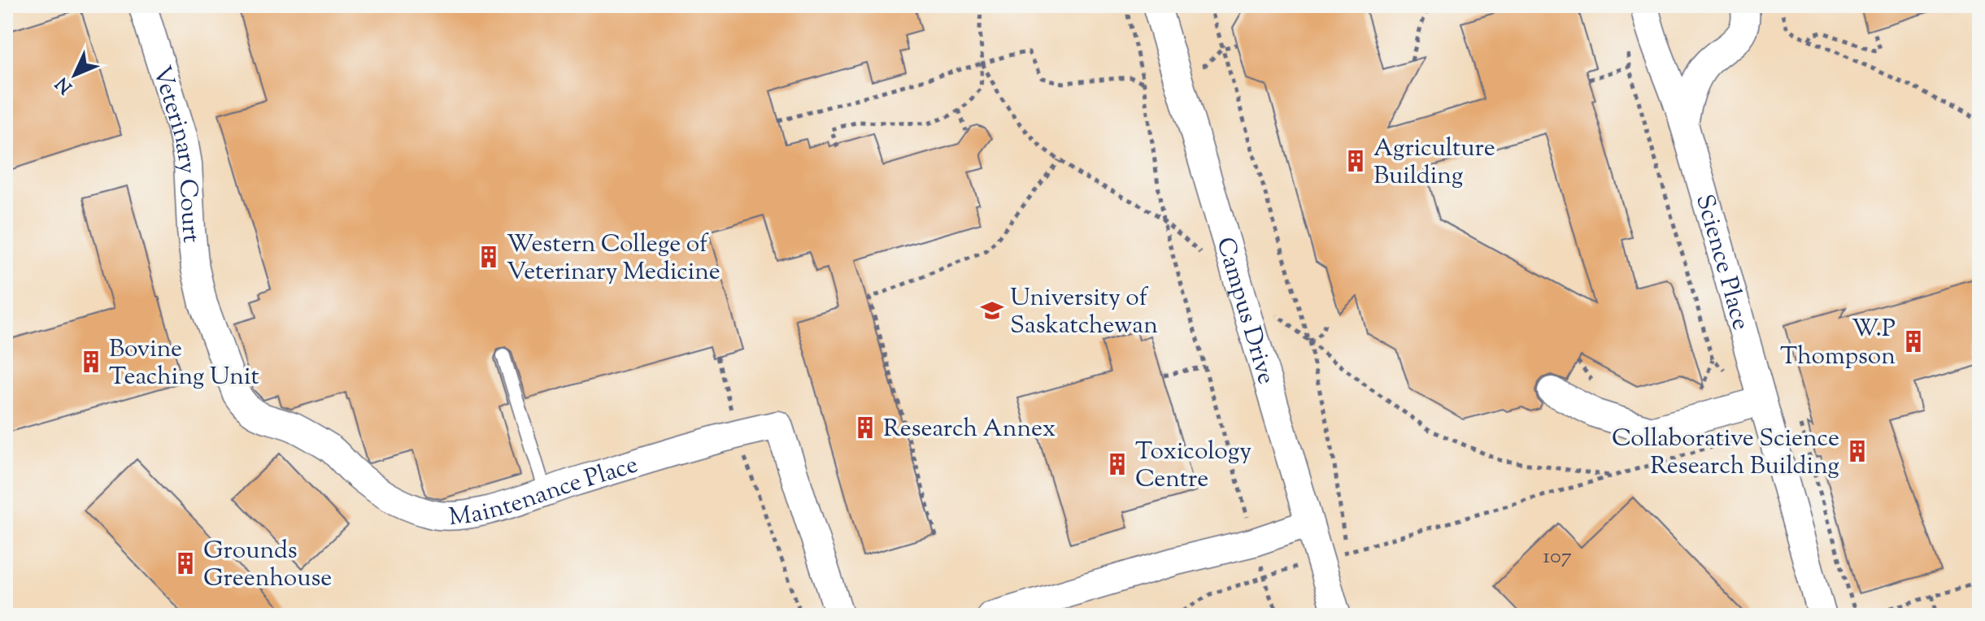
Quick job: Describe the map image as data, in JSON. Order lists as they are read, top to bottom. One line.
{"streets":{"street":["Veterinary Court","Science Place","Campus Drive","Maintenance Place"]},"crossings":[["Veterinary Court","Maintenance Place"]],"places":{"building":["Agriculture Building","Western College of Veterinary Medicine","W.P Thompson","Bovine Teaching Unit","Research Annex","Collaborative Science Research Building","Toxicology Centre","Grounds Greenhouse"],"school or university":["University of Saskatchewan"]},"house_numbers":["107"],"north":"bottom left"}
